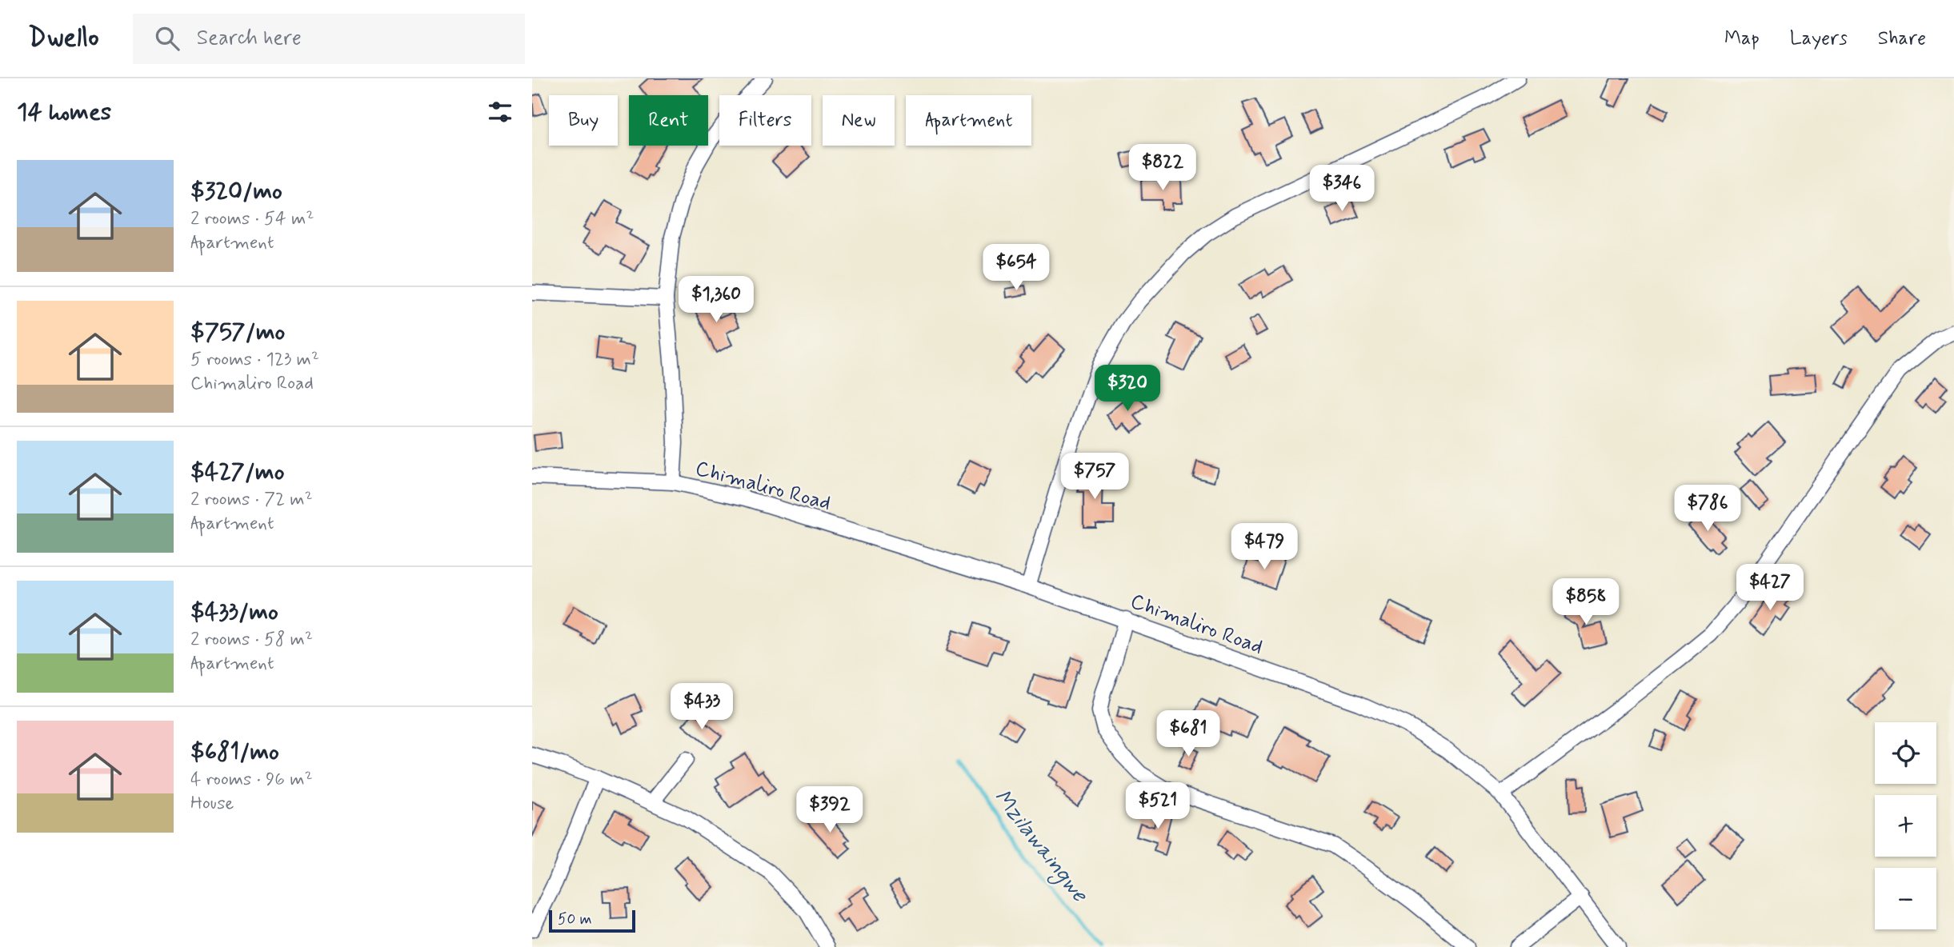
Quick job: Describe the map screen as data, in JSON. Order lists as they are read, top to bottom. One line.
{"streets":{"street":["Chimaliro Road"]},"water":["Mzilawaingwe"],"scale_bar":"50 m","page":{"header":"Dwello","search":"Search here","nav":["Map","Layers","Share"],"heading":"14 homes","chip":["Buy","Rent","Filters","New","Apartment"],"price":["$822","$346","$654","$1,360","$320","$757","$786","$479","$427","$858","$433","$681","$521","$392"],"list":[{"name":"$320/mo","note":"2 rooms · 54 m² · Apartment"},{"name":"$757/mo","note":"5 rooms · 123 m² · Chimaliro Road"},{"name":"$427/mo","note":"2 rooms · 72 m² · Apartment"},{"name":"$433/mo","note":"2 rooms · 58 m² · Apartment"},{"name":"$681/mo","note":"4 rooms · 96 m² · House"}],"map_buttons":["+","−"],"scale":"50 m"}}
